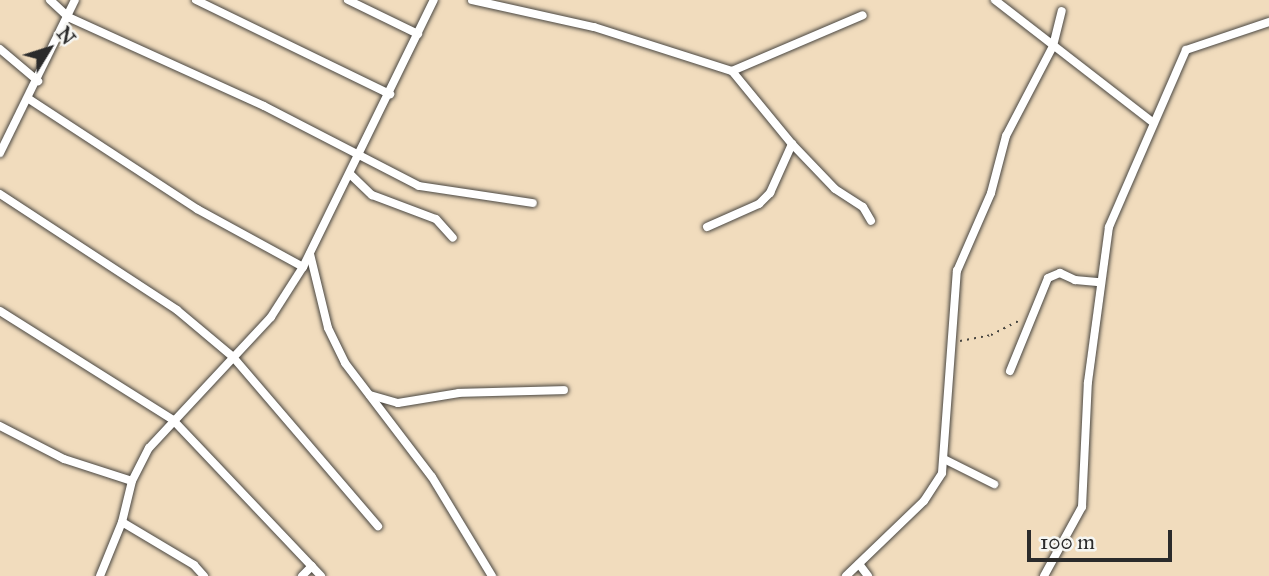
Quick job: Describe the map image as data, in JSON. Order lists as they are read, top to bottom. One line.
{"scale_bar":"100 m","north":"top right"}
